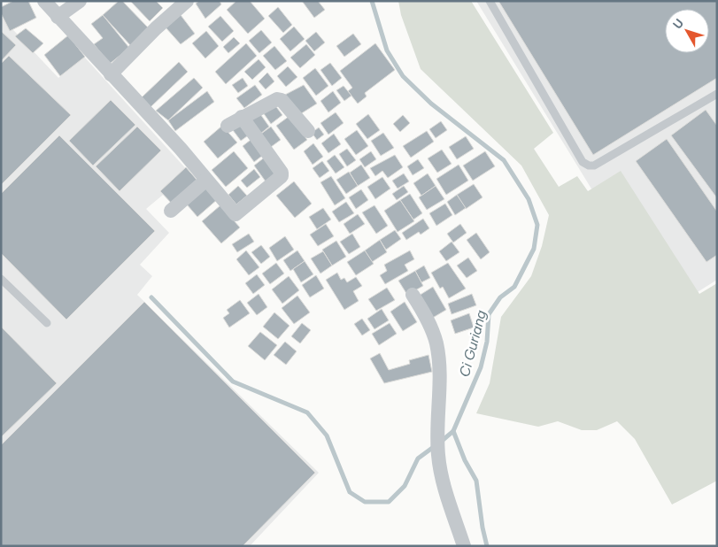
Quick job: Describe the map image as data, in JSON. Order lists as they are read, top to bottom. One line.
{"water":["Ci Guriang"],"north":"top left"}
